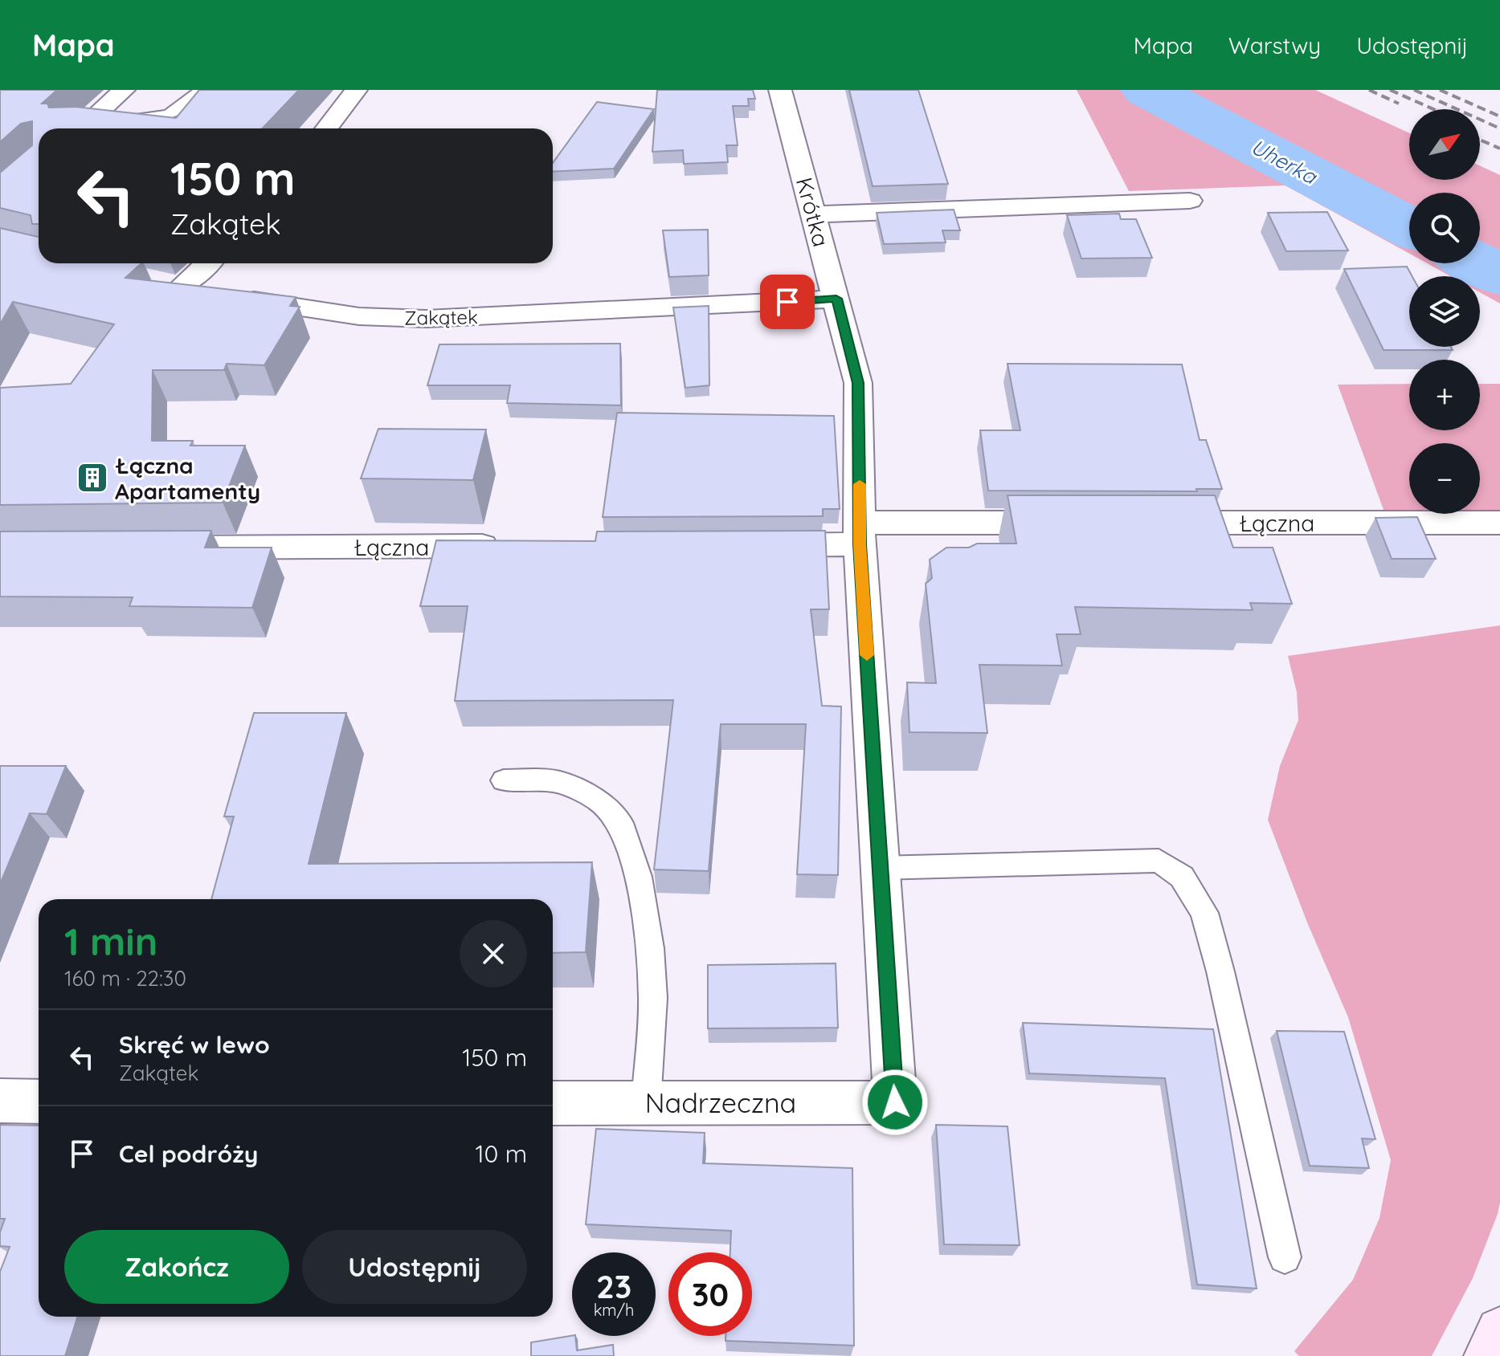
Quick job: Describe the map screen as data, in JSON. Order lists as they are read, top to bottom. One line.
{"streets":{"street":["Krótka","Zakątek","Łączna","Nadrzeczna"]},"crossings":[["Krótka","Zakątek"],["Krótka","Nadrzeczna"]],"water":["Uherka"],"places":{"building":["Łączna Apartamenty"]},"north":"top right","page":{"header":"Mapa","nav":["Mapa","Warstwy","Udostępnij"],"map_buttons":["+","−"],"turn":["150 m","Zakątek"],"heading":["1 min","160 m · 22:30"],"list":[{"name":"Skręć w lewo","note":"Zakątek","value":"150 m"},{"name":"Cel podróży","value":"10 m"}],"buttons":["Zakończ","Udostępnij"],"speed":"23 km/h","limit":"30"}}
